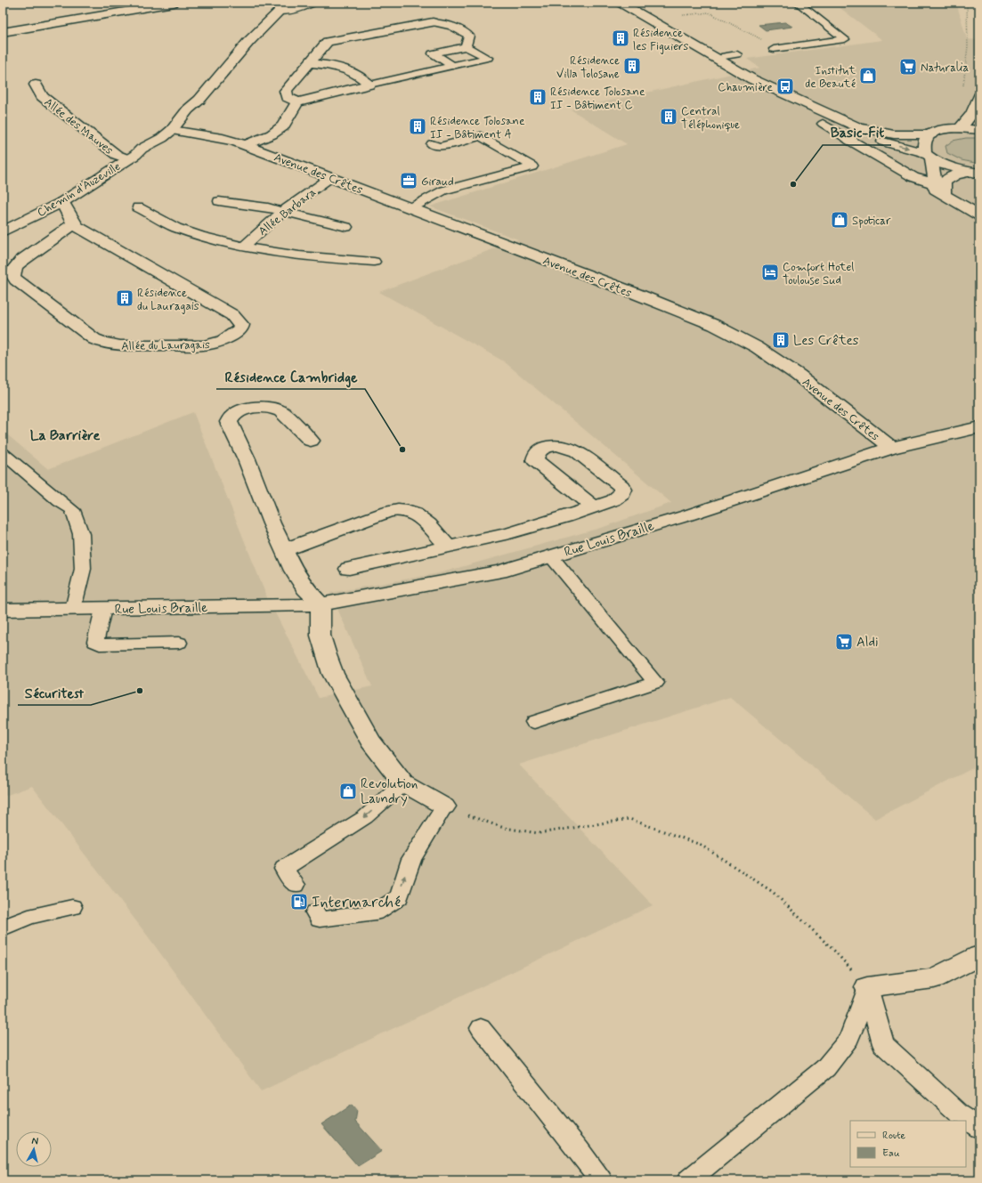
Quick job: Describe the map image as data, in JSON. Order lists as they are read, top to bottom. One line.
{"streets":{"street":["Allée des Mauves","Avenue des Crêtes","Chemin d'Auzeville","Allée du Lauragais","Rue Louis Braille"],"lane":["Allée Barbara"]},"crossings":[["Allée des Mauves","Chemin d'Auzeville"],["Avenue des Crêtes","Chemin d'Auzeville"],["Avenue des Crêtes","Allée Barbara"],["Avenue des Crêtes","Rue Louis Braille"],["Chemin d'Auzeville","Allée du Lauragais"]],"districts":["La Barrière"],"places":{"building":["Résidence les Figuiers","Résidence Villa Tolosane","Résidence Tolosane II - Bâtiment C","Central Téléphonique","Résidence Tolosane II - Bâtiment A","Résidence du Lauragais","Les Crêtes"],"supermarket":["Naturalia","Aldi"],"shop":["Institut de Beauté","Spoticar","Revolution Laundry"],"bus stop":["Chaumière"],"office":["Giraud"],"other":["Basic-Fit","Résidence Cambridge","Sécuritest"],"hotel":["Comfort Hotel Toulouse Sud"],"fuel station":["Intermarché"]},"legend":["Route","Eau"],"north":"top"}
